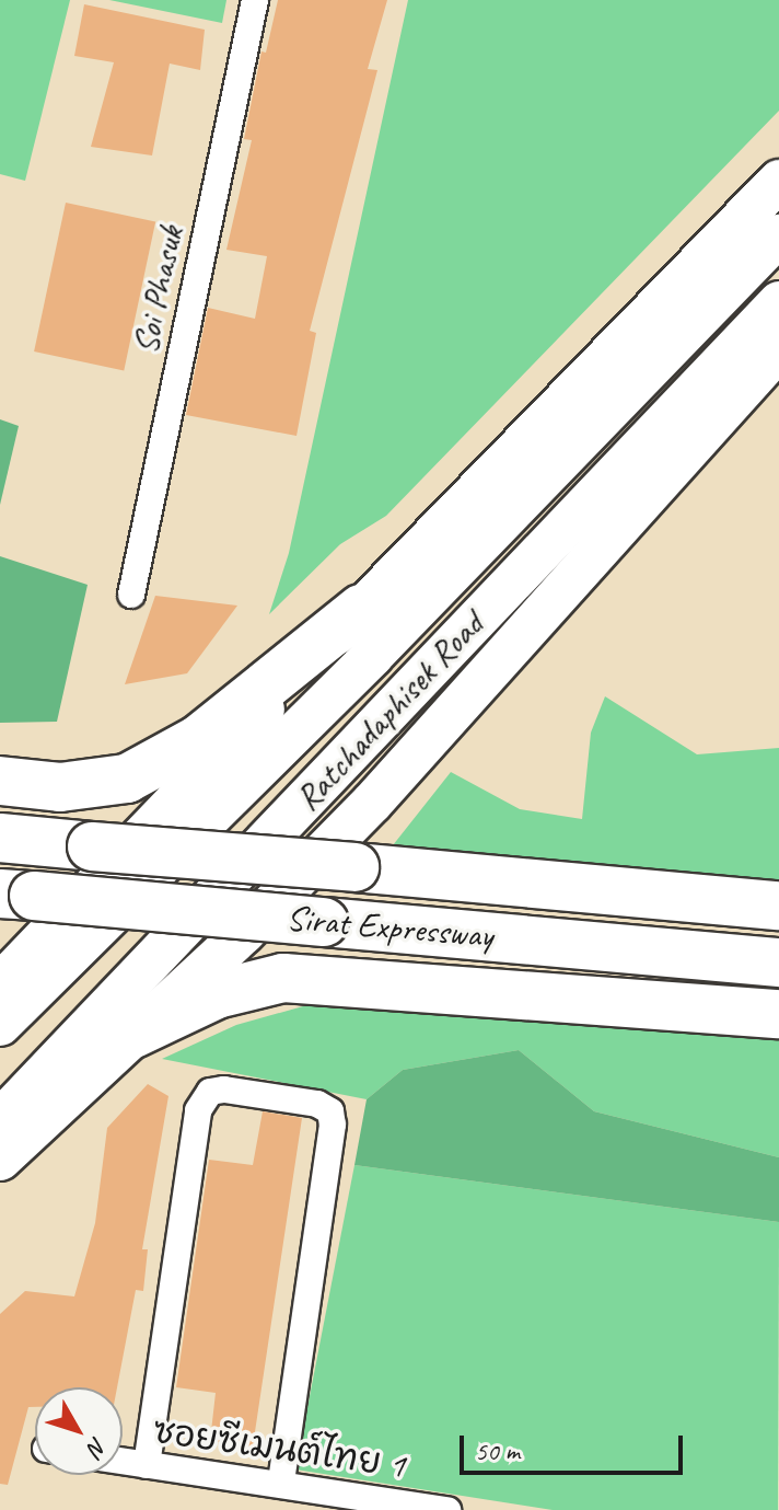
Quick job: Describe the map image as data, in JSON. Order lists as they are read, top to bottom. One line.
{"streets":{"highway":["Sirat Expressway"],"main road":["Ratchadaphisek Road"],"street":["Soi Phasuk","ซอยซีเมนต์ไทย 1"]},"scale_bar":"50 m","north":"bottom right"}
